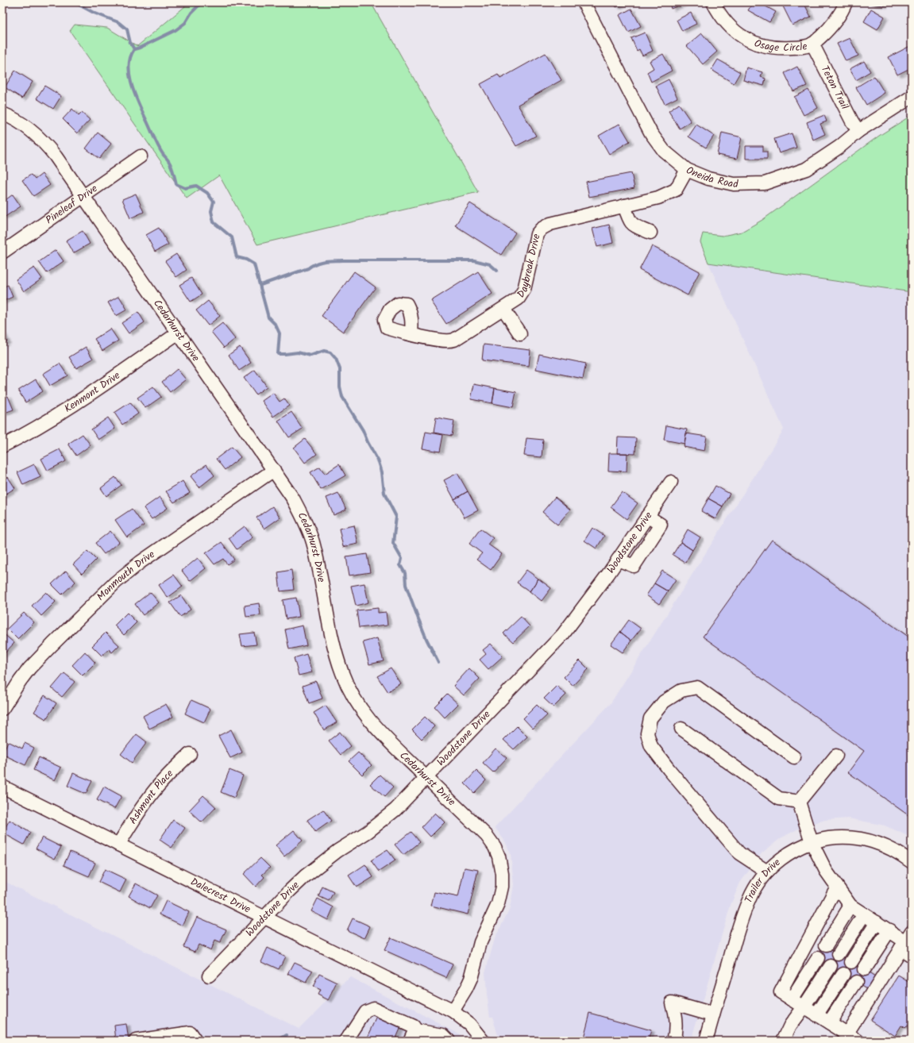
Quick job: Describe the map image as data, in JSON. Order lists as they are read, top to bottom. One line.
{"streets":{"street":["Osage Circle","Teton Trail","Oneida Road","Pineleaf Drive","Daybreak Drive","Cedarhurst Drive","Kenmont Drive","Woodstone Drive","Monmouth Drive","Ashmont Place","Trailer Drive","Dalecrest Drive"]},"crossings":[["Osage Circle","Teton Trail"],["Teton Trail","Oneida Road"],["Oneida Road","Daybreak Drive"],["Pineleaf Drive","Cedarhurst Drive"],["Cedarhurst Drive","Kenmont Drive"],["Cedarhurst Drive","Woodstone Drive"],["Cedarhurst Drive","Monmouth Drive"],["Cedarhurst Drive","Dalecrest Drive"],["Woodstone Drive","Dalecrest Drive"],["Ashmont Place","Dalecrest Drive"]]}
